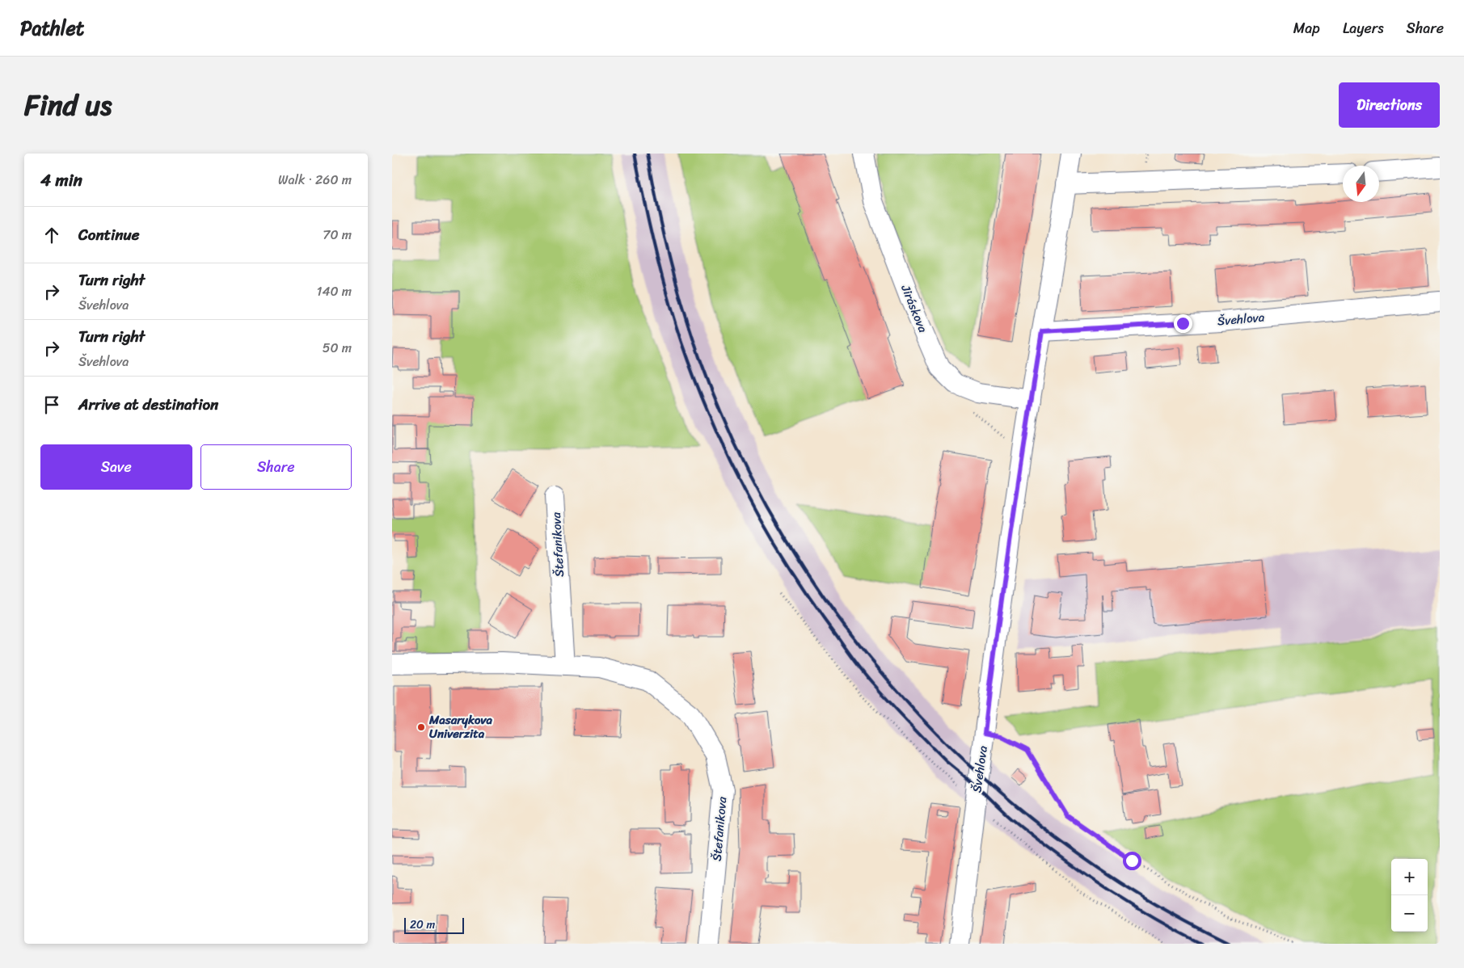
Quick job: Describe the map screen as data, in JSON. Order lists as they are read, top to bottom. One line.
{"streets":{"street":["Jiráskova","Švehlova","Štefanikova"]},"crossings":[["Jiráskova","Švehlova"]],"places":["Masarykova Univerzita"],"scale_bar":"20 m","north":"bottom","page":{"header":"Pathlet","nav":["Map","Layers","Share"],"title":"Find us","buttons":["Directions",["Save","Share"]],"heading":["4 min","Walk · 260 m"],"list":[["Continue","70 m"],["Turn right","Švehlova","140 m"],["Turn right","Švehlova","50 m"],"Arrive at destination"],"map_buttons":["+","−"],"scale":"20 m"}}
